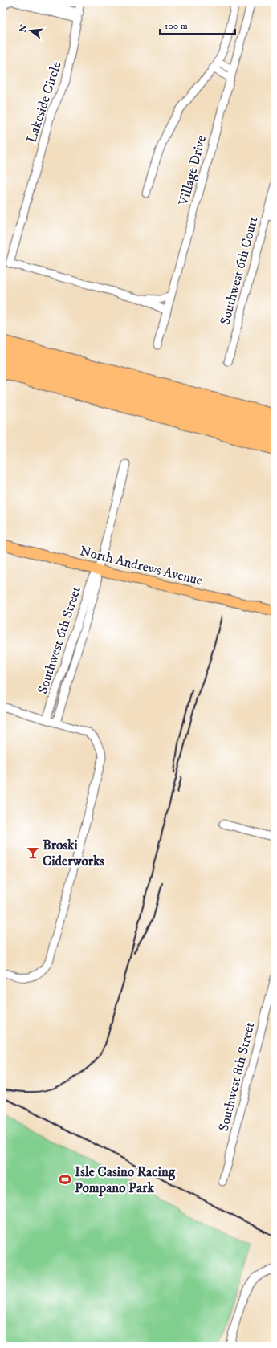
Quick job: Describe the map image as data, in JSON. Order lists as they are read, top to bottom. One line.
{"streets":{"main road":["North Andrews Avenue"],"street":["Lakeside Circle","Village Drive","Southwest 6th Court","Southwest 6th Street","Southwest 8th Street"]},"crossings":[["Lakeside Circle","Village Drive"],["North Andrews Avenue","Southwest 6th Street"]],"places":{"bar":["Broski Ciderworks"],"sports":["Isle Casino Racing Pompano Park"]},"scale_bar":"100 m","north":"left"}
